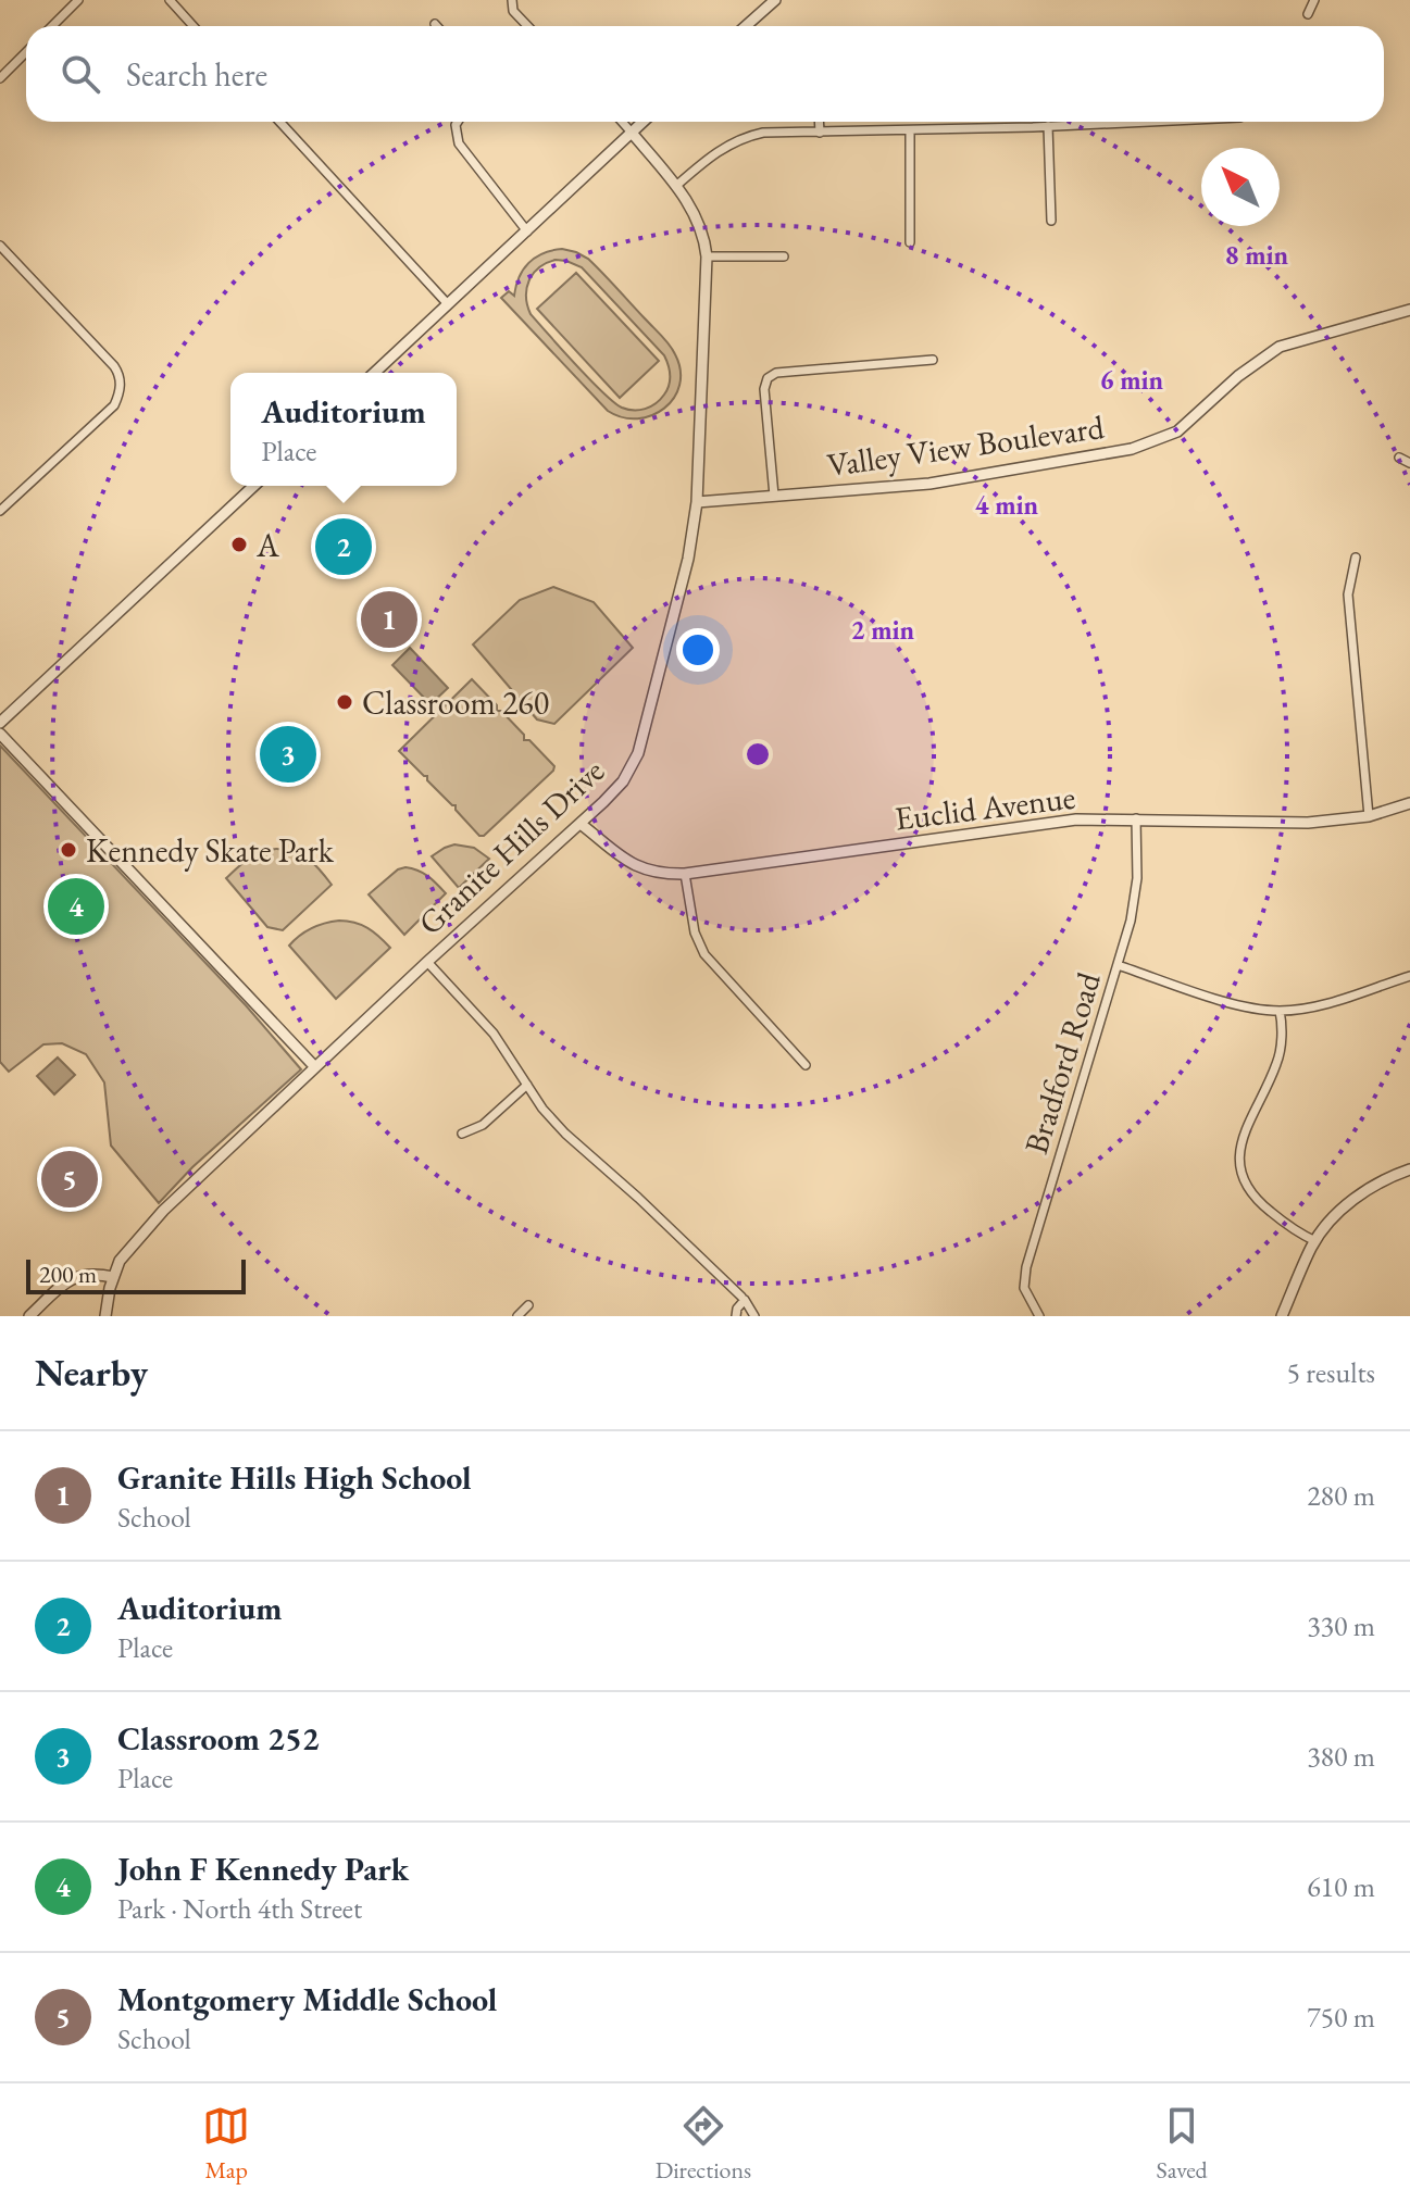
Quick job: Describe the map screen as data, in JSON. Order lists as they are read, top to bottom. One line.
{"streets":{"street":["Valley View Boulevard","Euclid Avenue","Granite Hills Drive","Bradford Road"]},"crossings":[["Valley View Boulevard","Granite Hills Drive"],["Euclid Avenue","Granite Hills Drive"],["Euclid Avenue","Bradford Road"]],"places":["A","Classroom 260","Kennedy Skate Park"],"scale_bar":"200 m","north":"top left","page":{"search":"Search here","popup":["Auditorium","Place"],"pins":["2","1","3","4","5"],"scale":"200 m","heading":["Nearby","5 results"],"list":[{"mark":"1","name":"Granite Hills High School","note":"School","value":"280 m"},{"mark":"2","name":"Auditorium","note":"Place","value":"330 m"},{"mark":"3","name":"Classroom 252","note":"Place","value":"380 m"},{"mark":"4","name":"John F Kennedy Park","note":"Park · North 4th Street","value":"610 m"},{"mark":"5","name":"Montgomery Middle School","note":"School","value":"750 m"}],"nav":["Map","Directions","Saved"]},"rings":["8 min","6 min","4 min","2 min"]}
